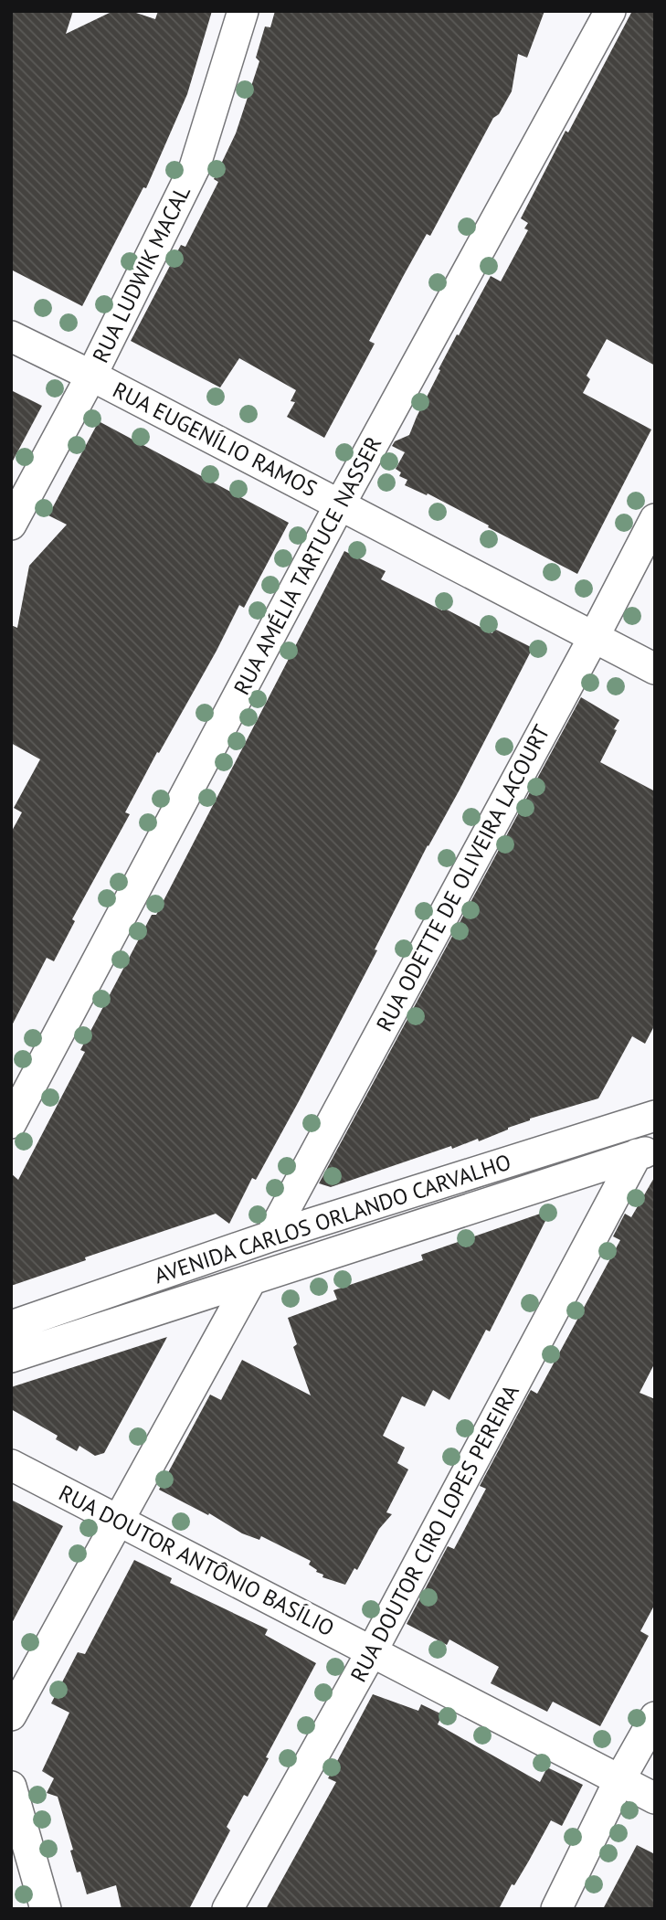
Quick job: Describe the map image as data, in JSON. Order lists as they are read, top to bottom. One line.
{"streets":{"street":["RUA LUDWIK MACAL","RUA EUGENÍLIO RAMOS","RUA AMÉLIA TARTUCE NASSER","RUA ODETTE DE OLIVEIRA LACOURT","AVENIDA CARLOS ORLANDO CARVALHO","RUA DOUTOR CIRO LOPES PEREIRA","RUA DOUTOR ANTÔNIO BASÍLIO"]},"crossings":[["RUA LUDWIK MACAL","RUA EUGENÍLIO RAMOS"],["RUA EUGENÍLIO RAMOS","RUA AMÉLIA TARTUCE NASSER"],["RUA EUGENÍLIO RAMOS","RUA ODETTE DE OLIVEIRA LACOURT"],["RUA ODETTE DE OLIVEIRA LACOURT","AVENIDA CARLOS ORLANDO CARVALHO"],["AVENIDA CARLOS ORLANDO CARVALHO","RUA DOUTOR CIRO LOPES PEREIRA"],["RUA DOUTOR CIRO LOPES PEREIRA","RUA DOUTOR ANTÔNIO BASÍLIO"]]}
